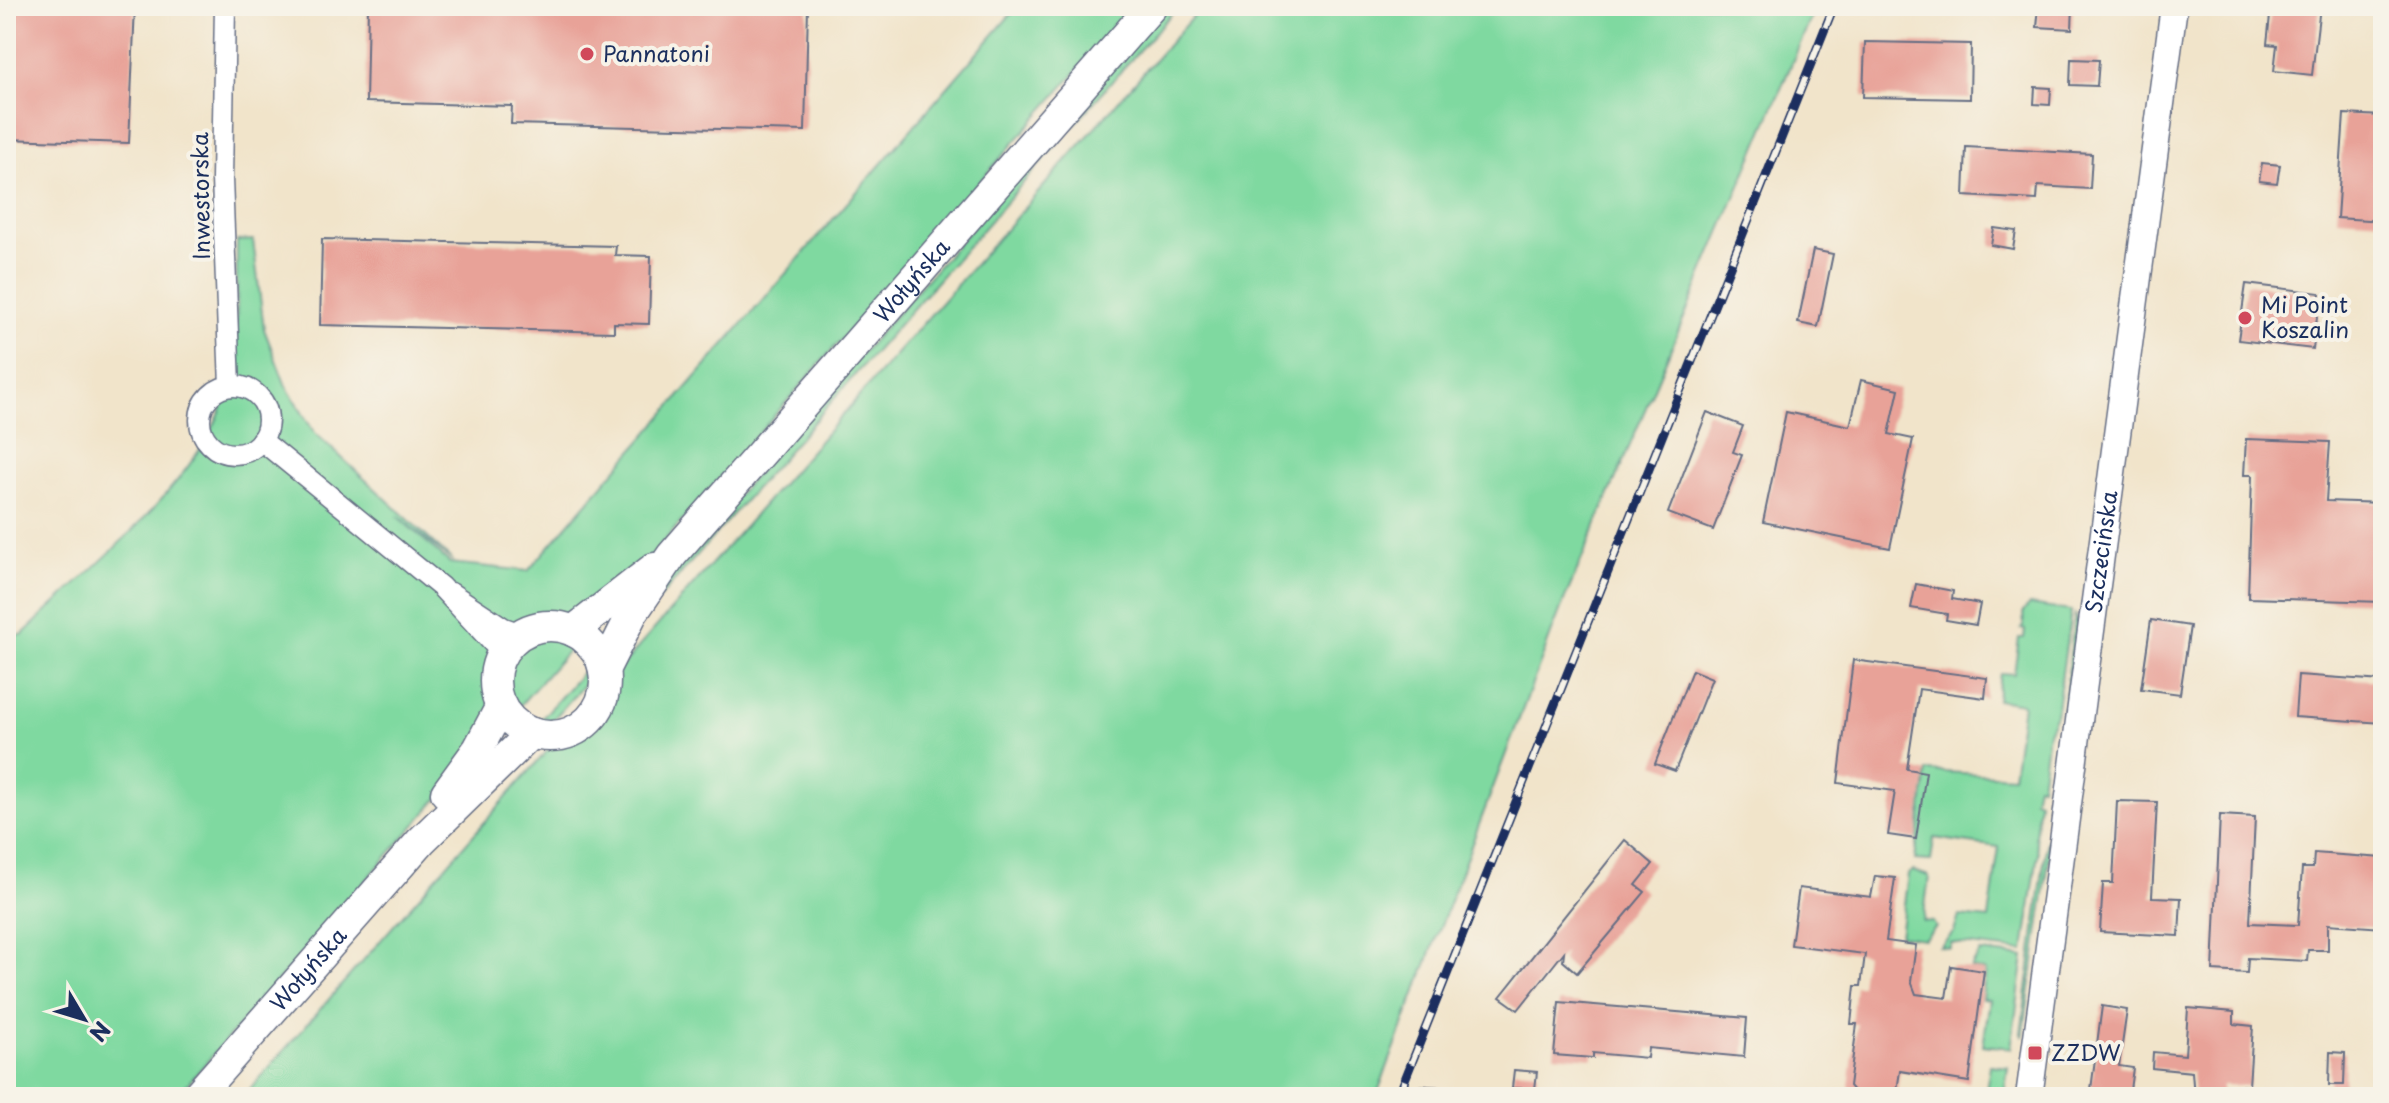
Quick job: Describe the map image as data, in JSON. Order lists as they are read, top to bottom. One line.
{"streets":{"main road":["Wołyńska"],"street":["Inwestorska","Szczecińska"]},"places":{"other":["Pannatoni","Mi Point Koszalin"],"transit":["ZZDW"]},"north":"bottom right"}
